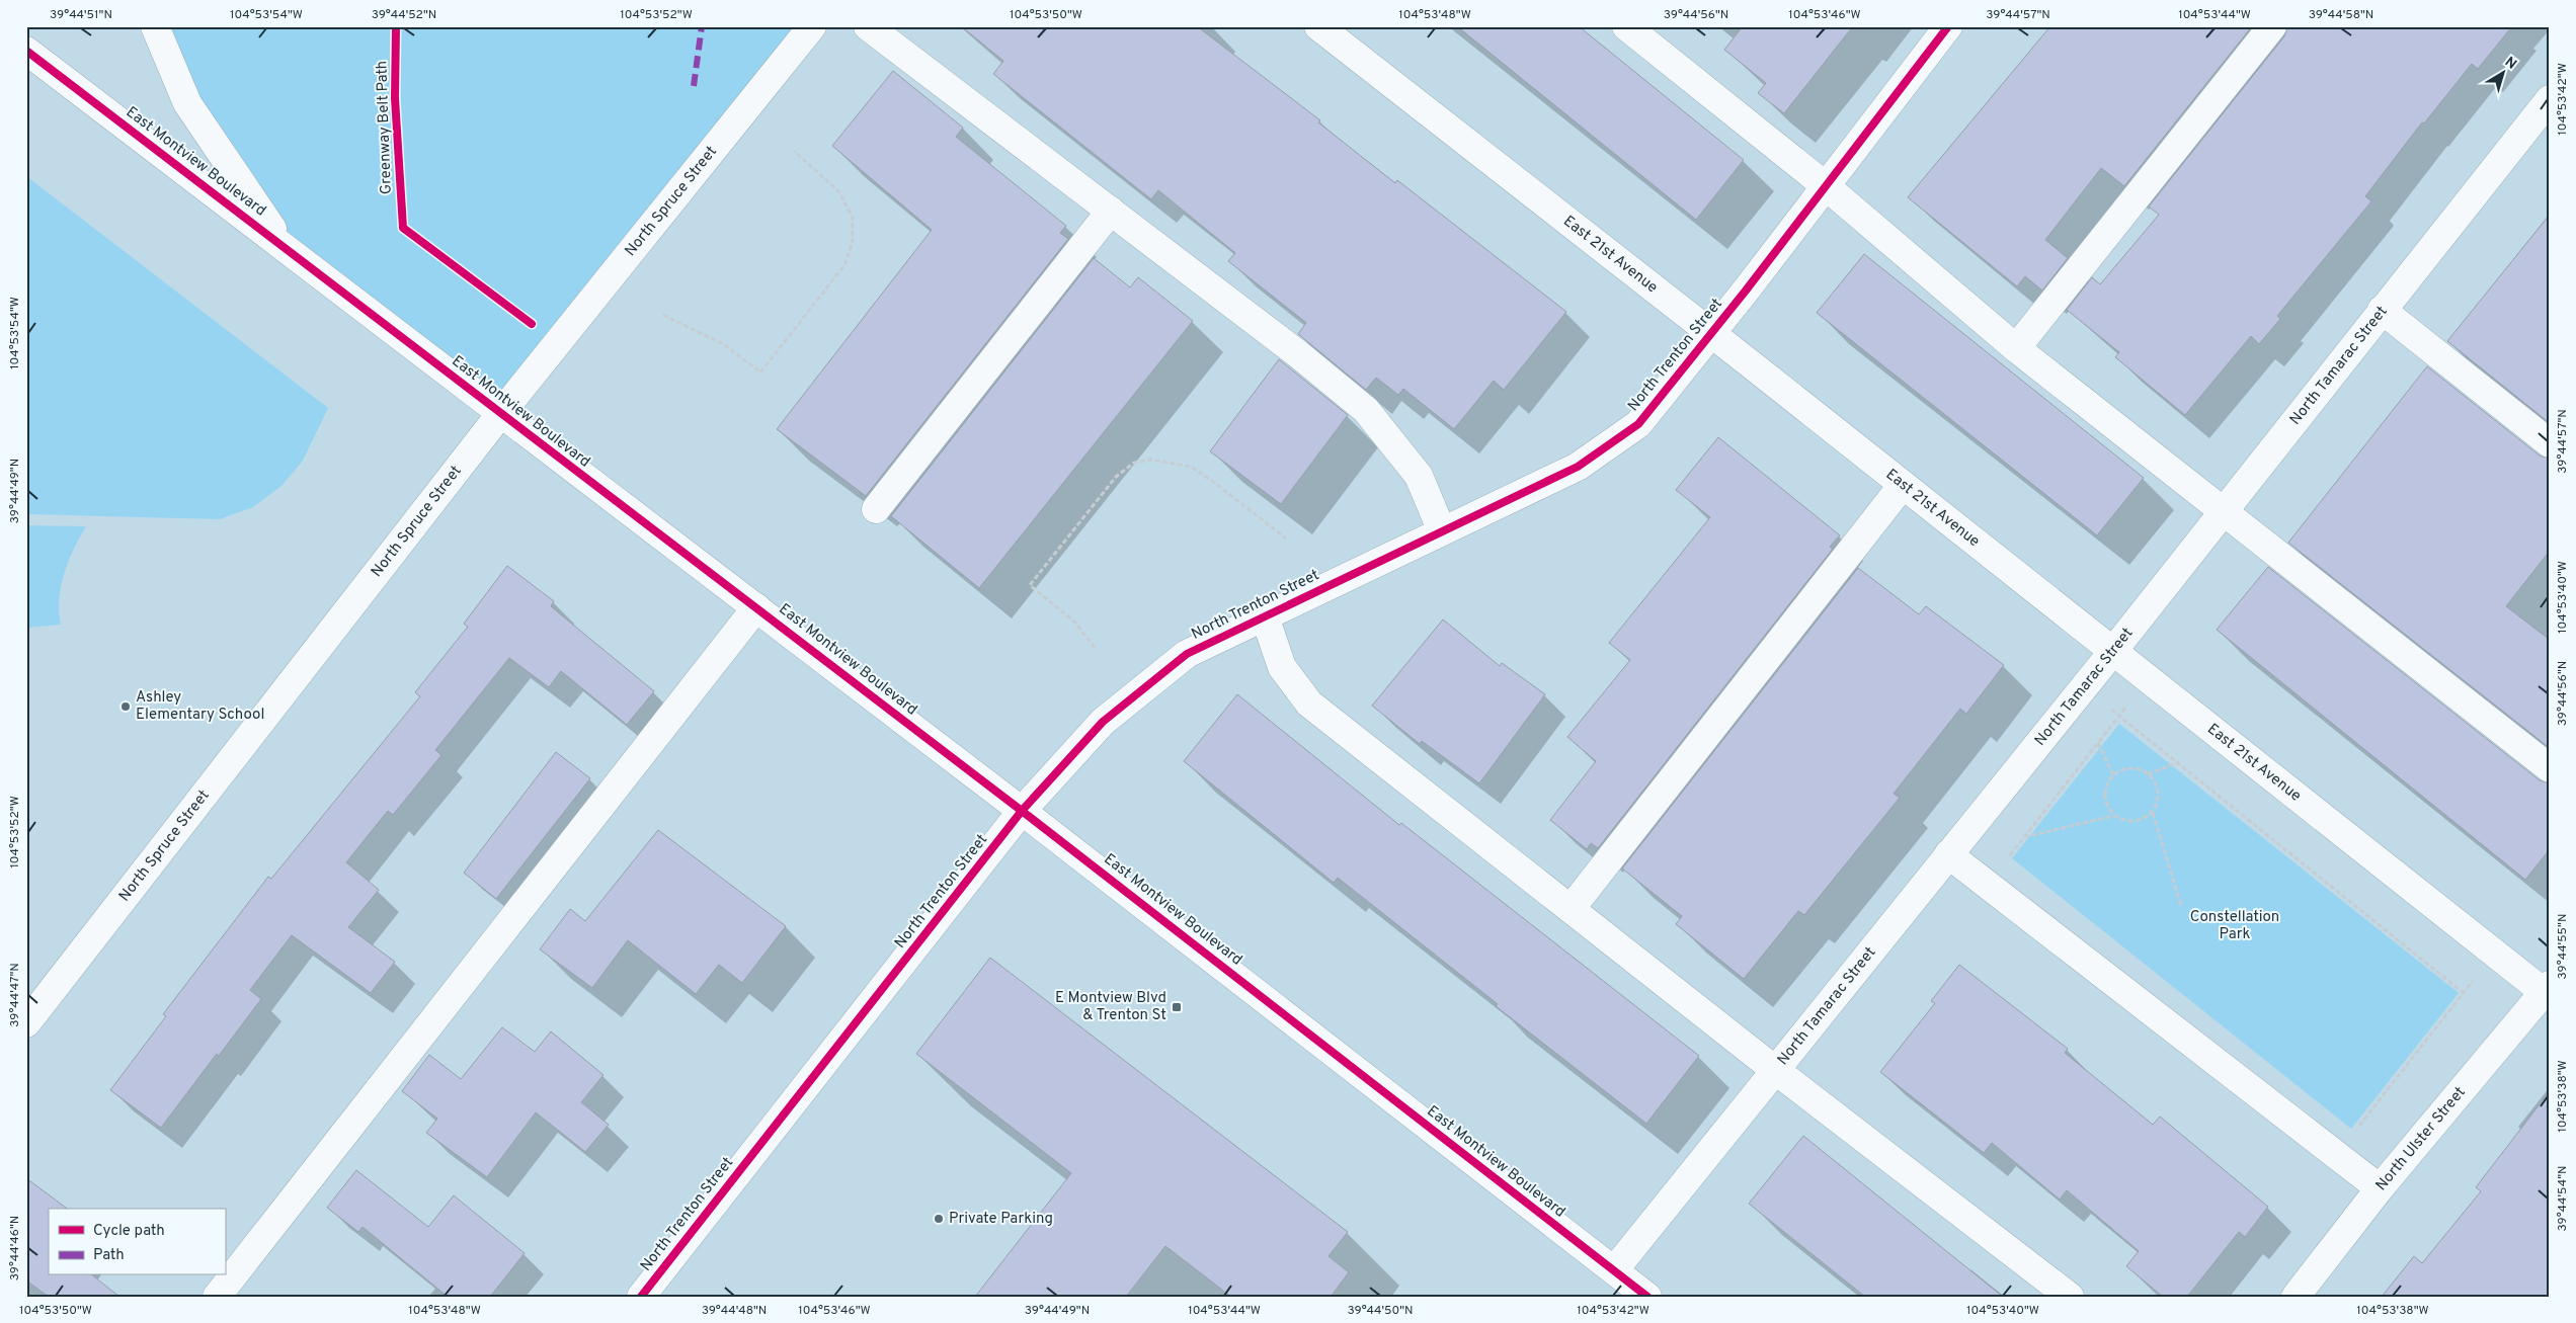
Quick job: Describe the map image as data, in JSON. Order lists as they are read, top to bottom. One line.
{"streets":{"street":["East Montview Boulevard","North Spruce Street","East 21st Avenue","North Trenton Street","North Tamarac Street","North Ulster Street"],"cycle path":["Greenway Belt Path"]},"crossings":[["East Montview Boulevard","North Spruce Street"],["East Montview Boulevard","North Trenton Street"],["East Montview Boulevard","North Tamarac Street"],["East 21st Avenue","North Trenton Street"],["East 21st Avenue","North Tamarac Street"],["East 21st Avenue","North Ulster Street"]],"parks":["Constellation Park"],"places":{"other":["Ashley Elementary School","Private Parking"],"transit":["E Montview Blvd & Trenton St"]},"legend":["Cycle path","Path"],"north":"top right","coordinates":["39°44'51\"N","104°53'54\"W","39°44'52\"N","104°53'52\"W","104°53'50\"W","104°53'48\"W","39°44'56\"N","104°53'46\"W","39°44'57\"N","104°53'44\"W","39°44'58\"N","104°53'42\"W","39°44'49\"N","104°53'40\"W","39°44'55\"N","39°44'47\"N","104°53'38\"W","39°44'54\"N","39°44'46\"N","39°44'48\"N","39°44'50\"N"]}
